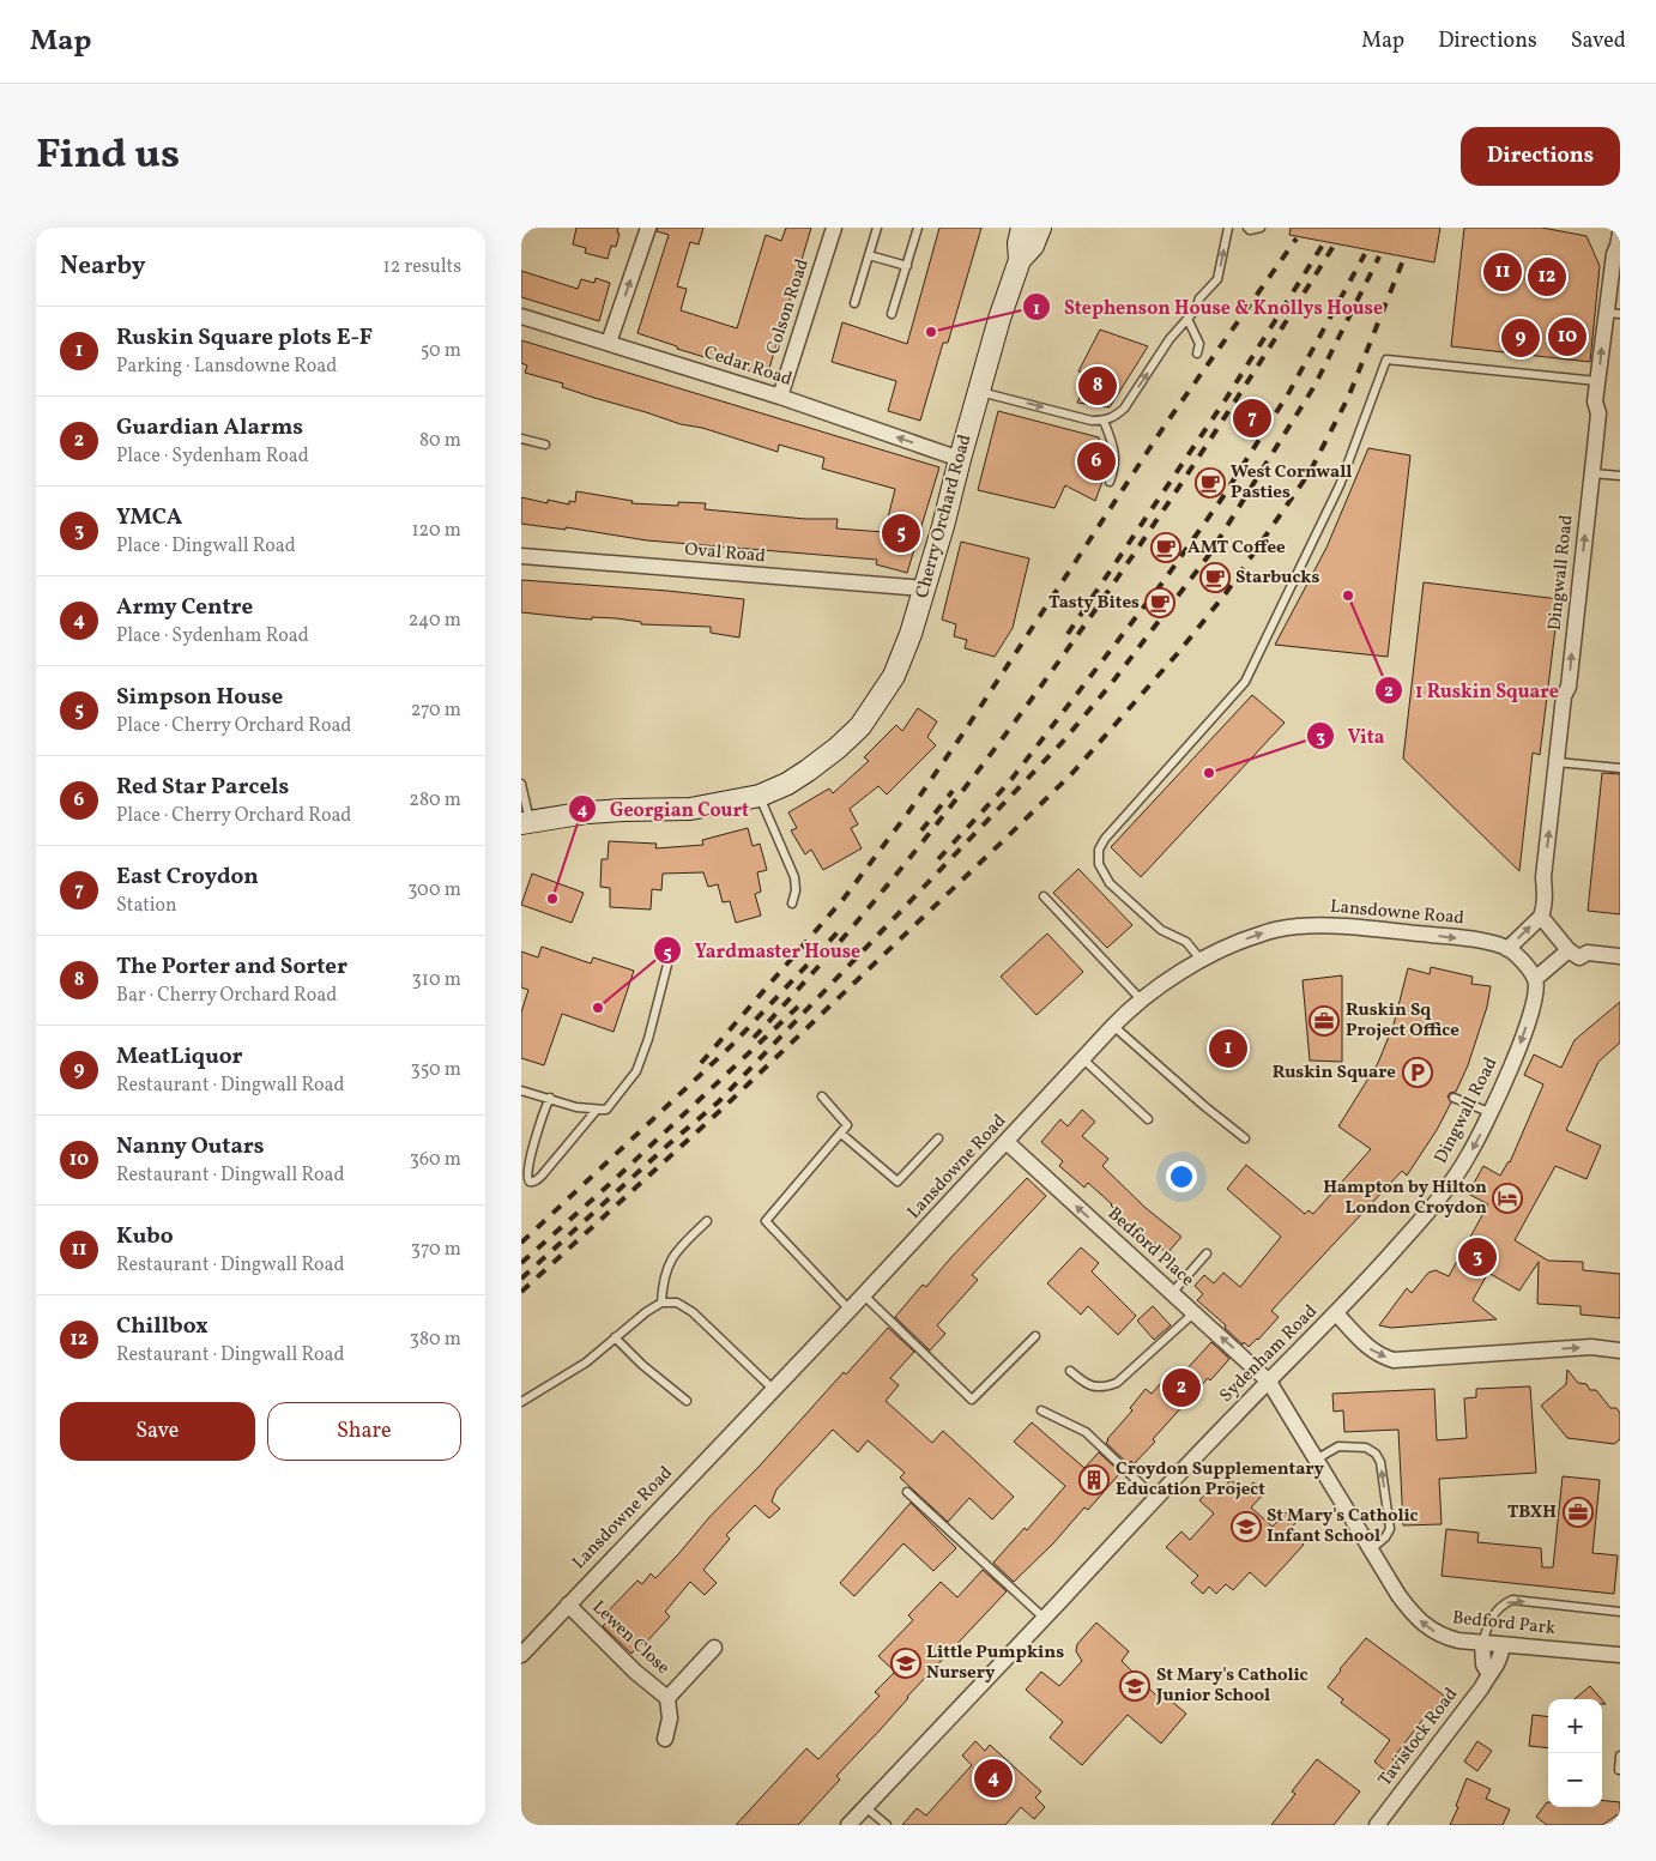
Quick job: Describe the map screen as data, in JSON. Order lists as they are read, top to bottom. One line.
{"streets":{"street":["Colson Road","Cedar Road","Cherry Orchard Road","Oval Road","Dingwall Road","Lansdowne Road","Bedford Place","Sydenham Road","Bedford Park","Lewen Close","Tavistock Road"]},"crossings":[["Colson Road","Cedar Road"],["Cedar Road","Cherry Orchard Road"],["Cherry Orchard Road","Oval Road"],["Dingwall Road","Lansdowne Road"],["Dingwall Road","Sydenham Road"],["Lansdowne Road","Bedford Place"],["Lansdowne Road","Lewen Close"],["Bedford Place","Sydenham Road"],["Bedford Place","Bedford Park"],["Sydenham Road","Bedford Park"],["Bedford Park","Tavistock Road"]],"one_way":["Cedar Road","Bedford Place"],"places":{"other":["Stephenson House & Knollys House","1 Ruskin Square","Vita","Georgian Court","Yardmaster House"],"cafe":["West Cornwall Pasties","AMT Coffee","Starbucks","Tasty Bites"],"office":["Ruskin Sq Project Office","TBXH"],"parking":["Ruskin Square"],"hotel":["Hampton by Hilton London Croydon"],"building":["Croydon Supplementary Education Project"],"school or university":["St Mary's Catholic Infant School","Little Pumpkins Nursery","St Mary's Catholic Junior School"]},"page":{"header":"Map","nav":["Map","Directions","Saved"],"title":"Find us","buttons":["Directions",["Save","Share"]],"heading":["Nearby","12 results"],"pins":["11","12","10","9","8","7","6","5","1","3","2","4"],"list":[{"mark":"1","name":"Ruskin Square plots E-F","note":"Parking · Lansdowne Road","value":"50 m"},{"mark":"2","name":"Guardian Alarms","note":"Place · Sydenham Road","value":"80 m"},{"mark":"3","name":"YMCA","note":"Place · Dingwall Road","value":"120 m"},{"mark":"4","name":"Army Centre","note":"Place · Sydenham Road","value":"240 m"},{"mark":"5","name":"Simpson House","note":"Place · Cherry Orchard Road","value":"270 m"},{"mark":"6","name":"Red Star Parcels","note":"Place · Cherry Orchard Road","value":"280 m"},{"mark":"7","name":"East Croydon","note":"Station","value":"300 m"},{"mark":"8","name":"The Porter and Sorter","note":"Bar · Cherry Orchard Road","value":"310 m"},{"mark":"9","name":"MeatLiquor","note":"Restaurant · Dingwall Road","value":"350 m"},{"mark":"10","name":"Nanny Outars","note":"Restaurant · Dingwall Road","value":"360 m"},{"mark":"11","name":"Kubo","note":"Restaurant · Dingwall Road","value":"370 m"},{"mark":"12","name":"Chillbox","note":"Restaurant · Dingwall Road","value":"380 m"}],"map_buttons":["+","−"]}}
